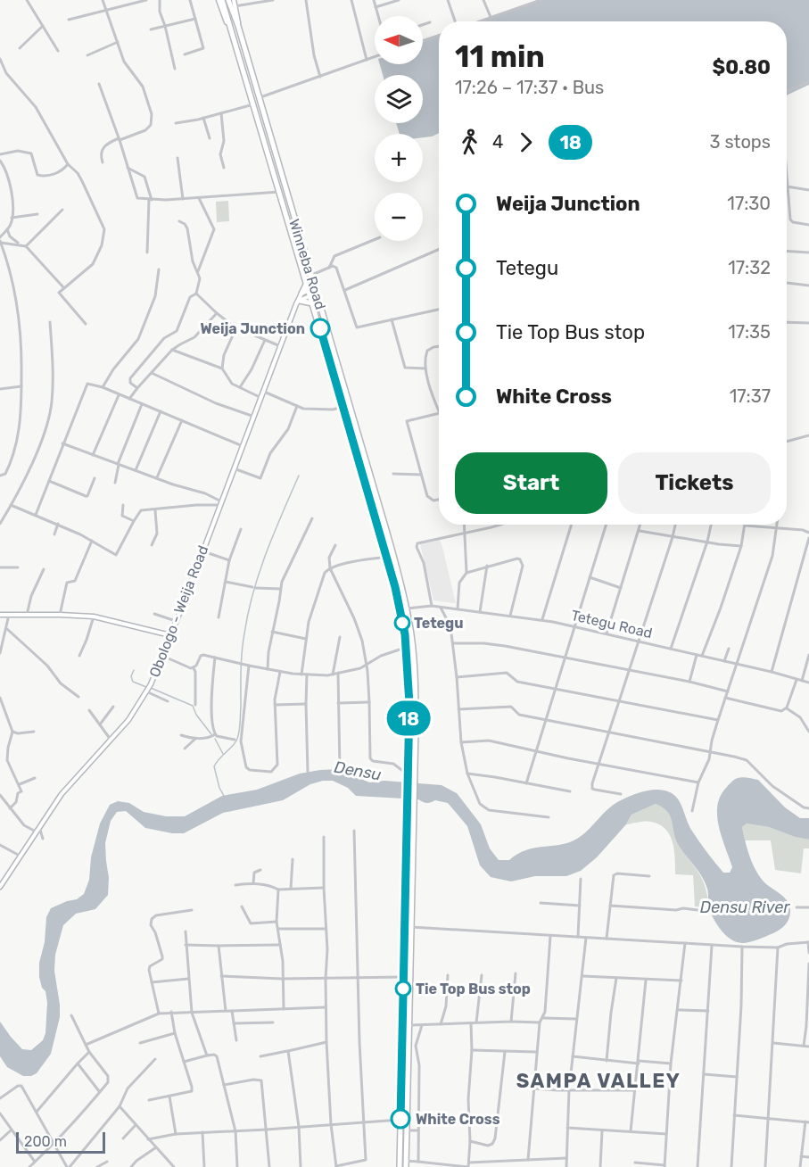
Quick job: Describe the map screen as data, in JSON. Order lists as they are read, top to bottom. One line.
{"streets":{"highway":["Winneba Road"],"street":["Obologo - Weija Road","Tetegu Road"]},"crossings":[["Winneba Road","Tetegu Road"]],"districts":["SAMPA VALLEY"],"water":["Densu","Densu River"],"places":["Weija Junction","Tetegu","Tie Top Bus stop","White Cross"],"lines":["bus line 18"],"scale_bar":"200 m","north":"left","page":{"on_map":"18","map_buttons":["+","−"],"heading":["11 min","17:26 – 17:37 · Bus","$0.80"],"legs":["4","18","3 stops"],"list":[{"name":"Weija Junction","value":"17:30"},{"name":"Tetegu","value":"17:32"},{"name":"Tie Top Bus stop","value":"17:35"},{"name":"White Cross","value":"17:37"}],"buttons":["Start","Tickets"],"scale":"200 m"}}
